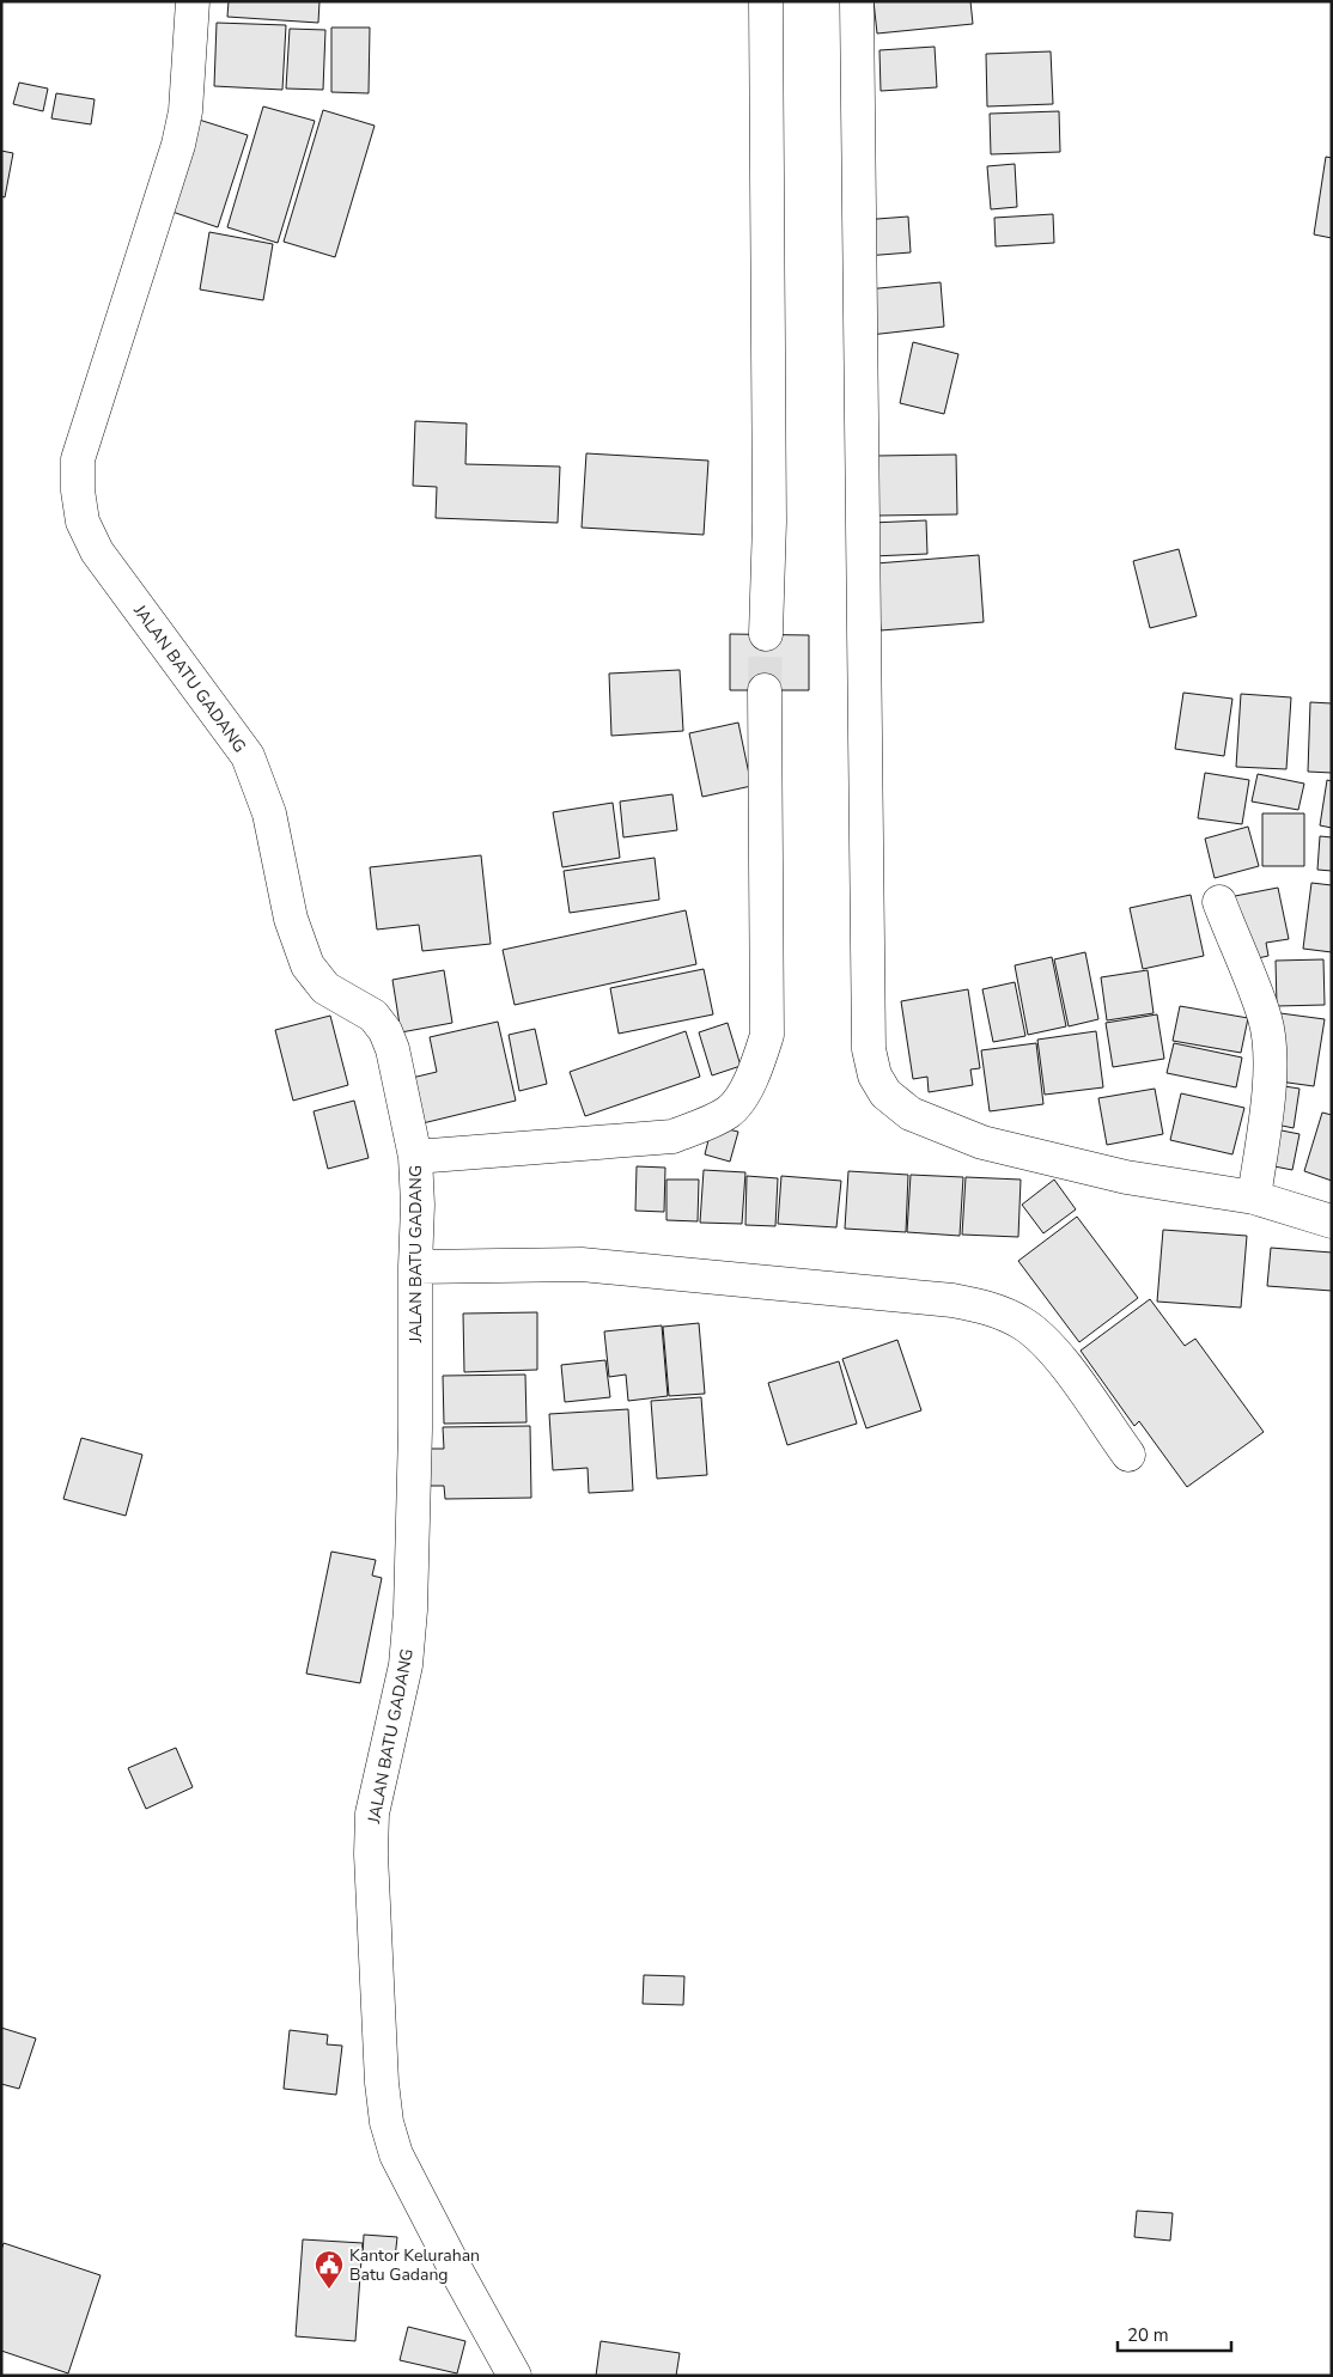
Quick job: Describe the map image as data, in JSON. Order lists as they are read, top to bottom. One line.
{"streets":{"street":["JALAN BATU GADANG"]},"places":{"public building":["Kantor Kelurahan Batu Gadang"]},"scale_bar":"20 m"}
